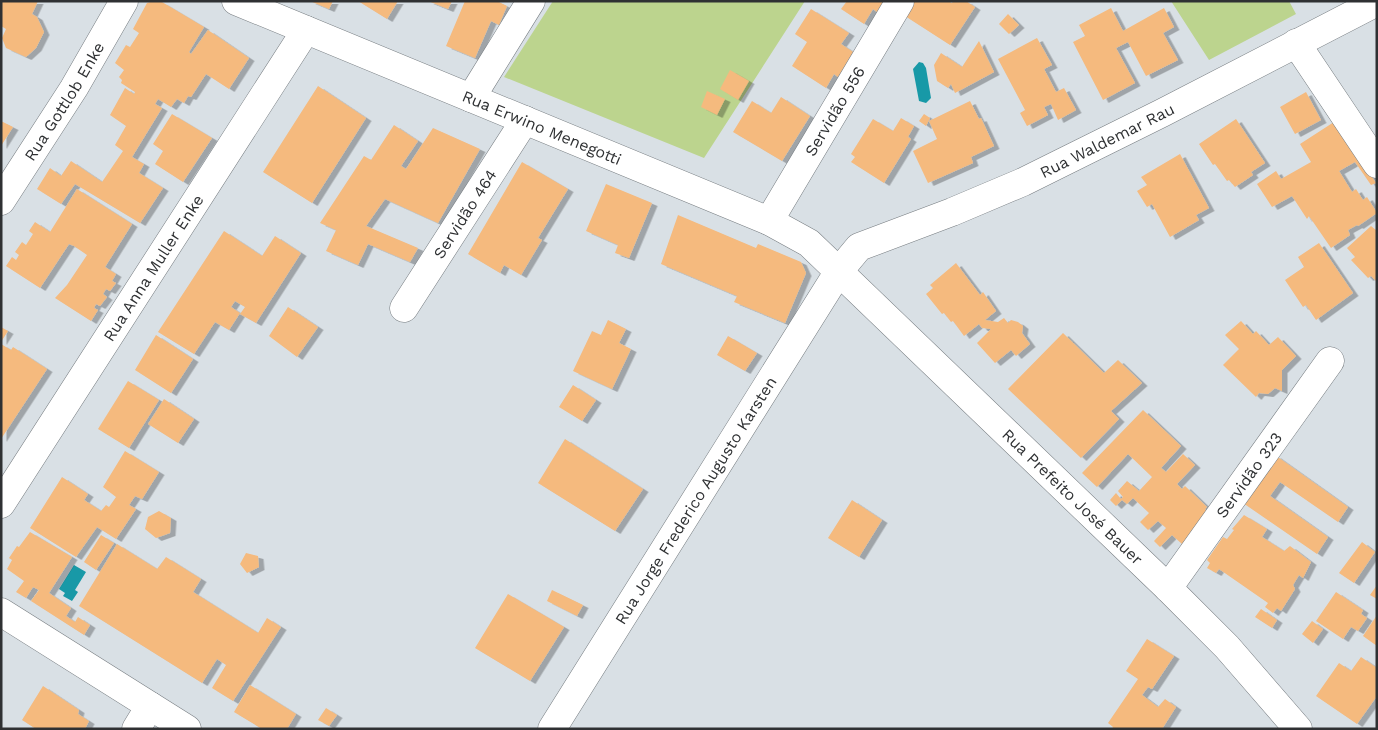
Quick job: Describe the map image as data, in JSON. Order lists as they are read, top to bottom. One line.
{"streets":{"street":["Rua Gottlob Enke","Servidão 556","Rua Erwino Menegotti","Rua Waldemar Rau","Servidão 464","Rua Anna Muller Enke","Servidão 323","Rua Prefeito José Bauer","Rua Jorge Frederico Augusto Karsten"]},"crossings":[["Servidão 556","Rua Erwino Menegotti"],["Rua Erwino Menegotti","Rua Waldemar Rau"],["Rua Erwino Menegotti","Servidão 464"],["Rua Erwino Menegotti","Rua Anna Muller Enke"],["Rua Erwino Menegotti","Rua Prefeito José Bauer"],["Rua Erwino Menegotti","Rua Jorge Frederico Augusto Karsten"],["Rua Waldemar Rau","Rua Prefeito José Bauer"],["Rua Waldemar Rau","Rua Jorge Frederico Augusto Karsten"],["Servidão 323","Rua Prefeito José Bauer"],["Rua Prefeito José Bauer","Rua Jorge Frederico Augusto Karsten"]]}
